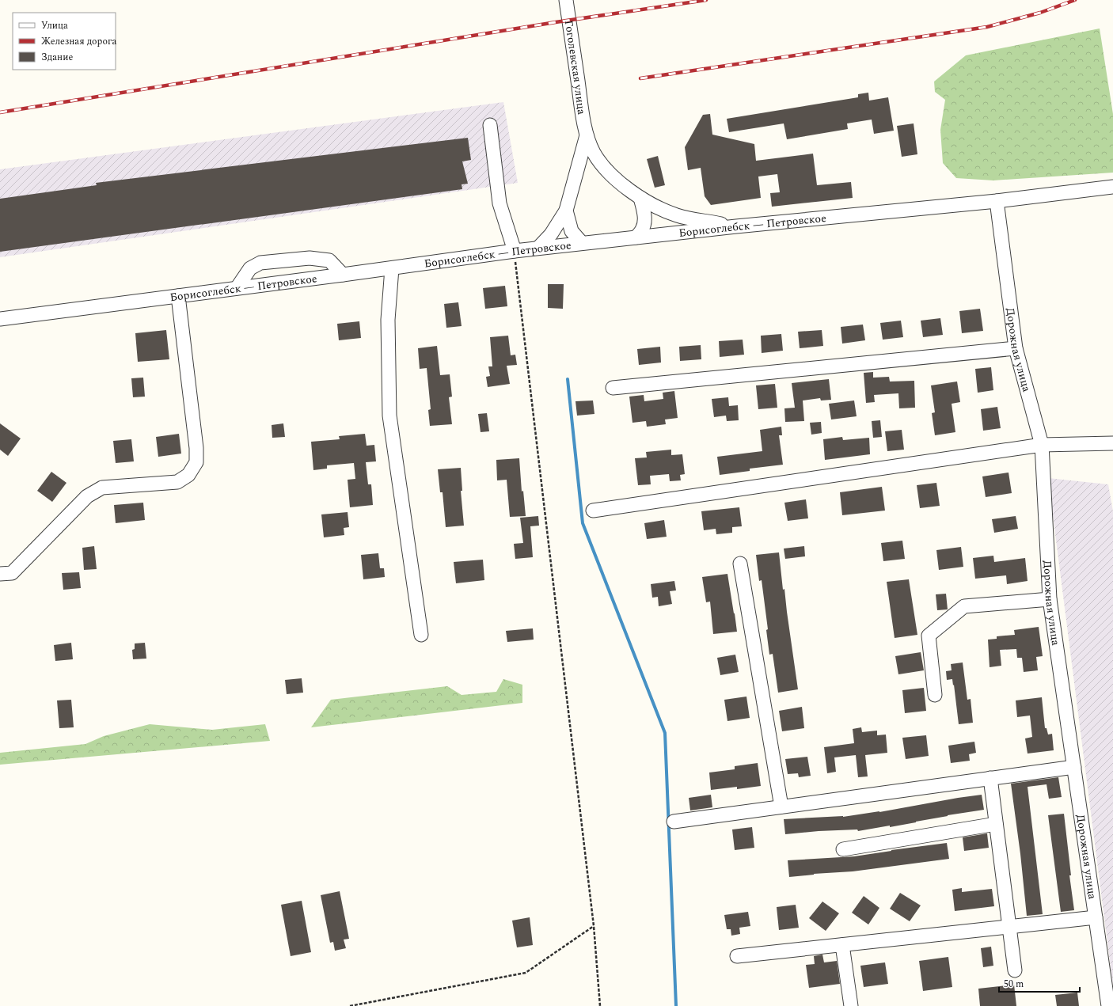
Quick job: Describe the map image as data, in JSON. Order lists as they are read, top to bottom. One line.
{"streets":{"street":["Гоголевская улица","Борисоглебск — Петровское","Дорожная улица"]},"crossings":[["Борисоглебск — Петровское","Дорожная улица"]],"legend":["Улица","Железная дорога","Здание"],"scale_bar":"50 m"}
